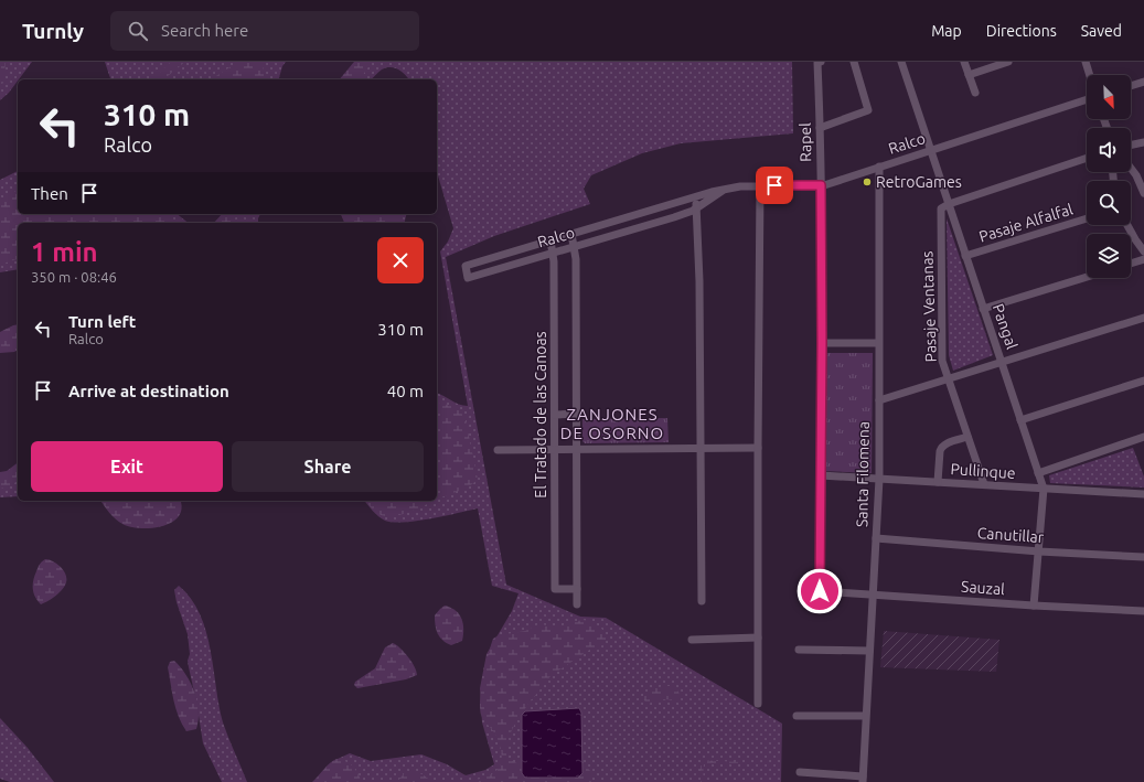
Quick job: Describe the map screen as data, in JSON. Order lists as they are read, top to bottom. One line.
{"streets":{"street":["Rapel","Ralco","Pasaje Alfalfal","Pasaje Ventanas","Pangal","El Tratado de las Canoas","Pullinque","Santa Filomena","Canutillar","Sauzal"]},"crossings":[["Rapel","Ralco"],["Rapel","Pullinque"],["Rapel","Sauzal"],["Ralco","Pangal"],["Ralco","El Tratado de las Canoas"],["Ralco","Santa Filomena"],["Pasaje Alfalfal","Pangal"],["Pasaje Ventanas","Pangal"],["Pasaje Ventanas","Pullinque"],["Pangal","Pullinque"],["Pangal","Canutillar"],["Pangal","Sauzal"],["Pullinque","Santa Filomena"],["Santa Filomena","Canutillar"],["Santa Filomena","Sauzal"]],"districts":["ZANJONES DE OSORNO"],"places":["RetroGames"],"north":"bottom right","page":{"header":"Turnly","search":"Search here","nav":["Map","Directions","Saved"],"turn":["310 m","Ralco"],"then":"Then","heading":["1 min","350 m · 08:46"],"list":[{"name":"Turn left","note":"Ralco","value":"310 m"},{"name":"Arrive at destination","value":"40 m"}],"buttons":["Exit","Share"]}}
